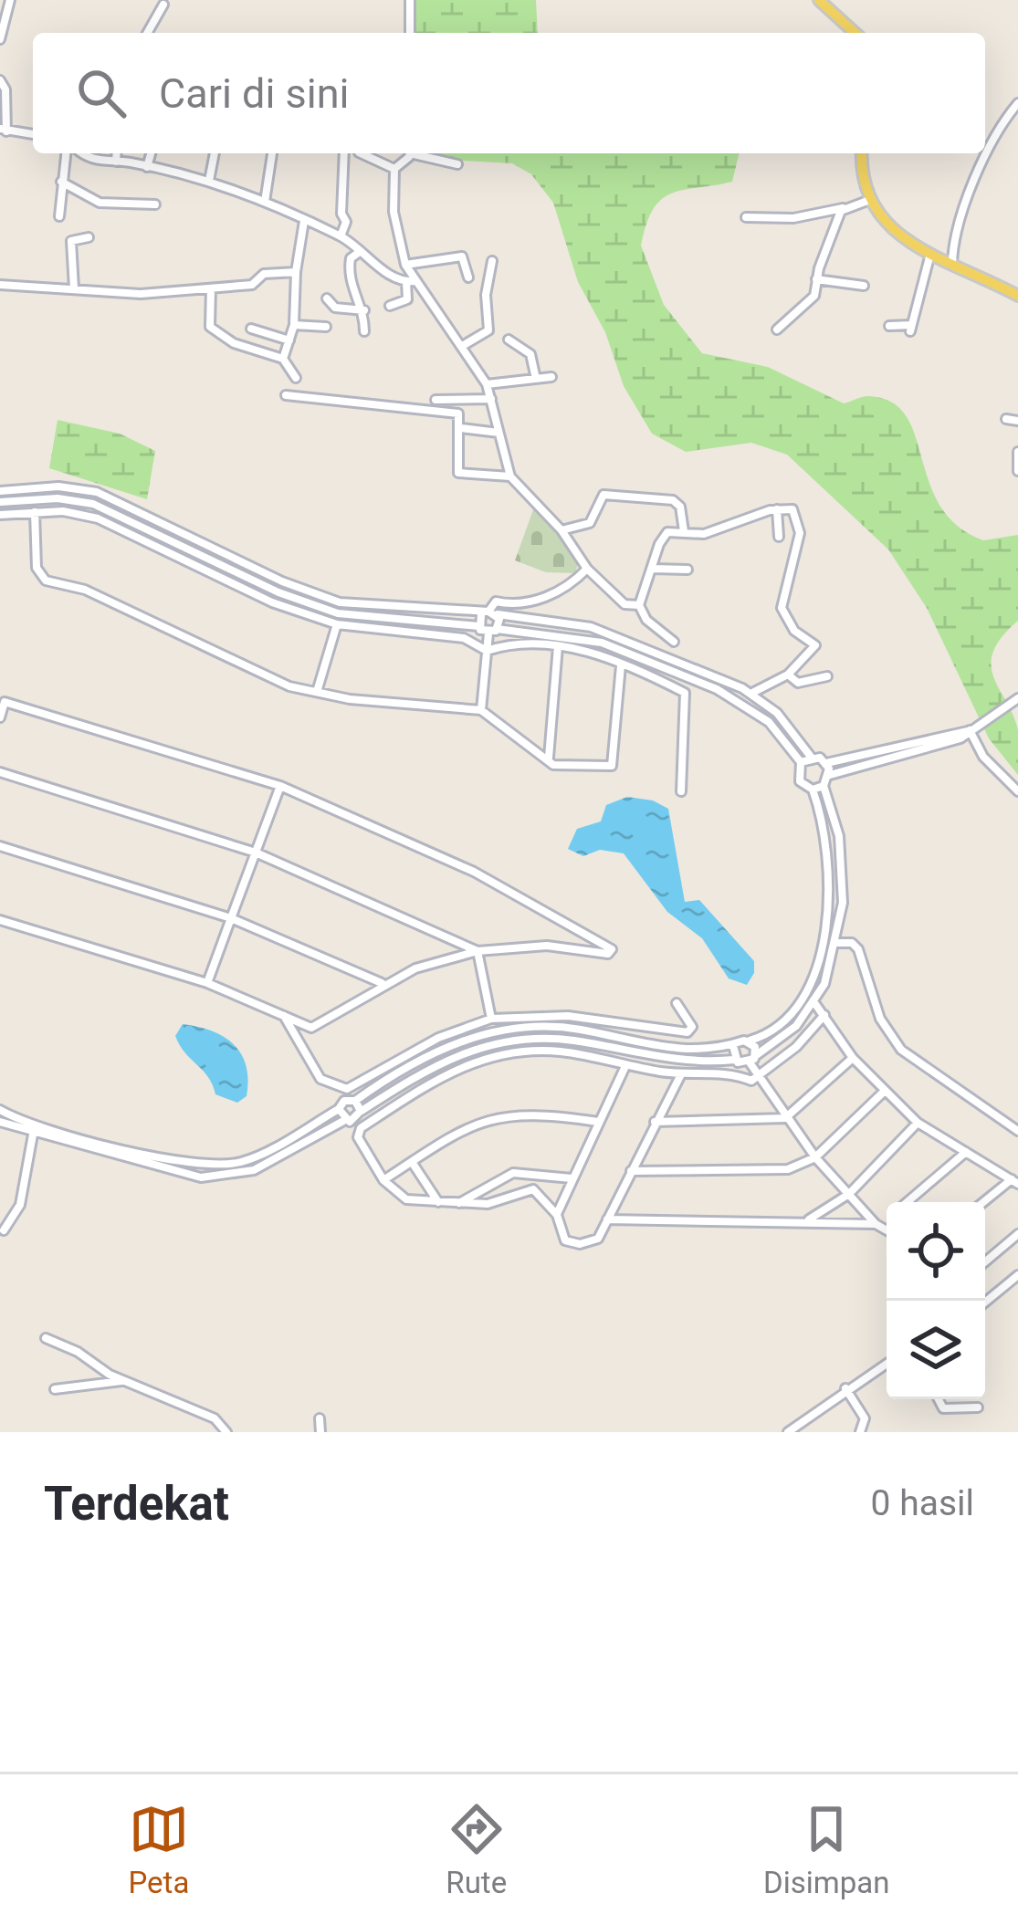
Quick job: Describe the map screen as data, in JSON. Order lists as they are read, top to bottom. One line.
{"page":{"search":"Cari di sini","heading":["Terdekat","0 hasil"],"nav":["Peta","Rute","Disimpan"]}}
